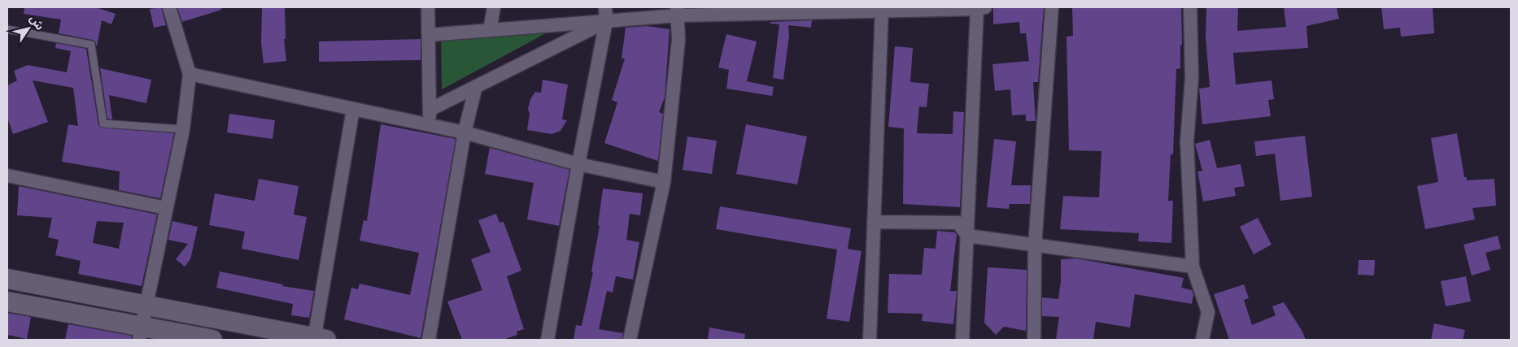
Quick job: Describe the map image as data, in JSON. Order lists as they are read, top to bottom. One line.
{"north":"top right"}
